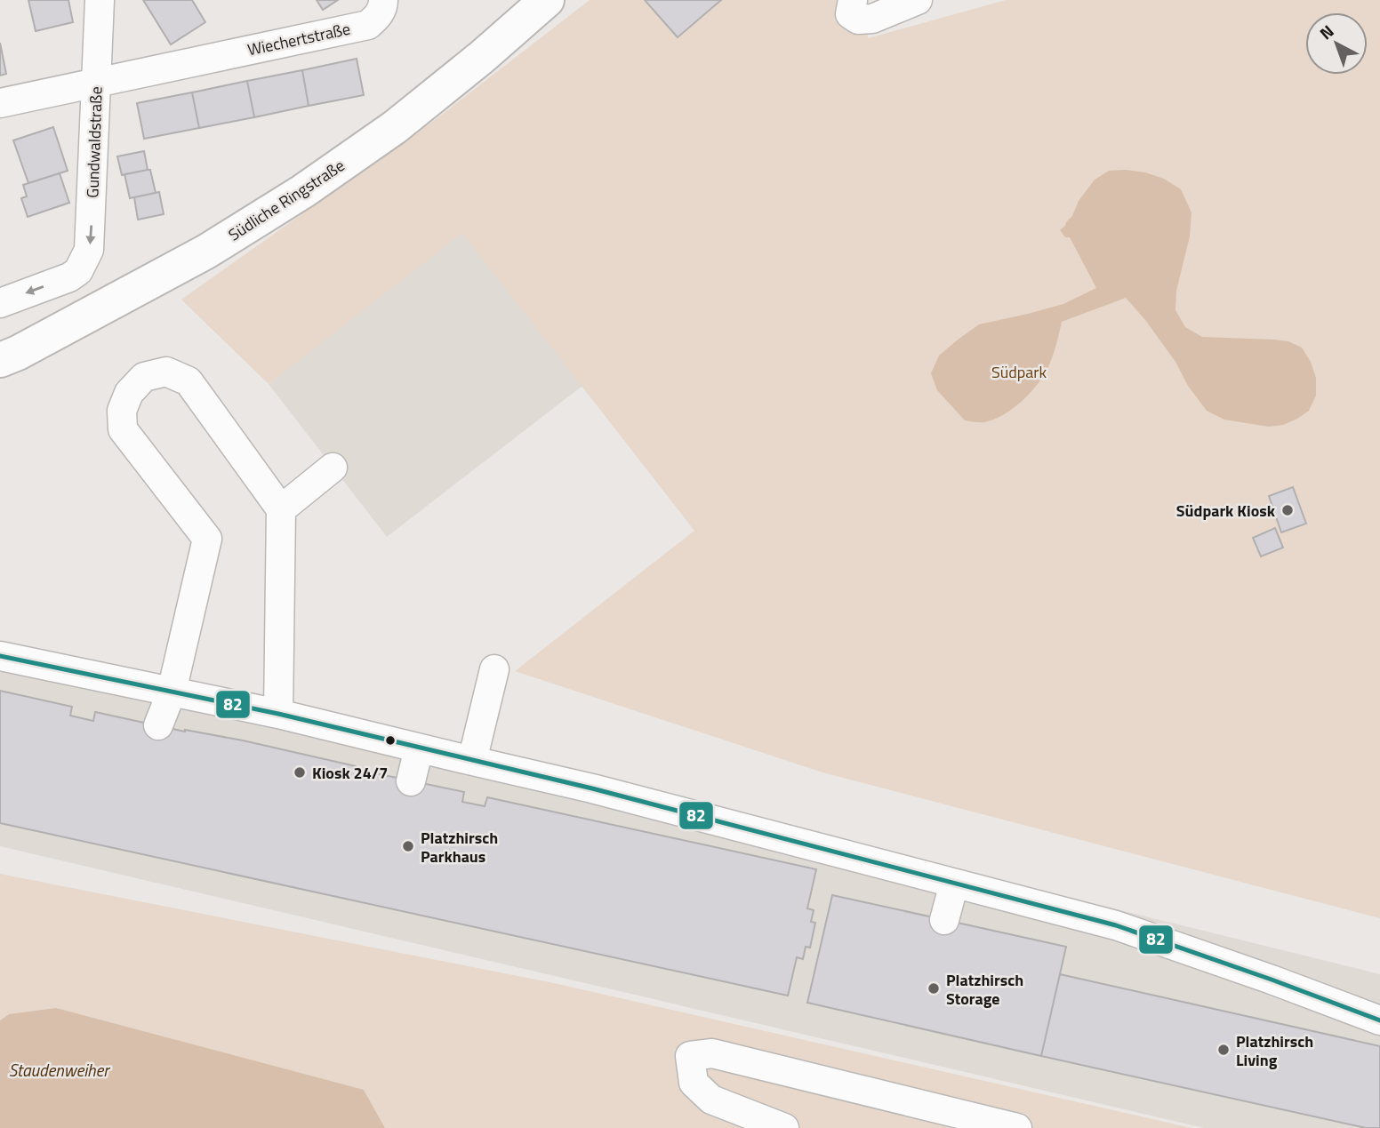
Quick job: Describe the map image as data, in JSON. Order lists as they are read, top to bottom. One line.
{"streets":{"main road":["Südliche Ringstraße"],"street":["Wiechertstraße","Gundwaldstraße"]},"crossings":[["Wiechertstraße","Gundwaldstraße"]],"one_way":["Gundwaldstraße"],"water":["Staudenweiher"],"parks":["Südpark"],"places":["Südpark Kiosk","Kiosk 24/7","Platzhirsch Parkhaus","Platzhirsch Storage","Platzhirsch Living"],"lines":["transit line 82"],"north":"top left"}
